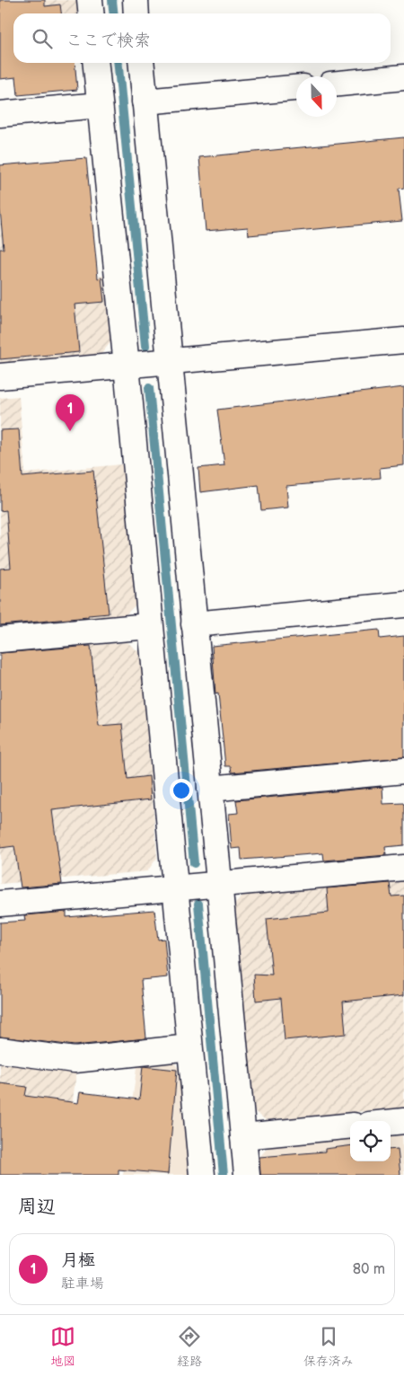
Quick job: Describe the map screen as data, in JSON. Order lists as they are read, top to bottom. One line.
{"north":"bottom","page":{"search":"ここで検索","pins":"1","heading":"周辺","list":[{"mark":"1","name":"月極","note":"駐車場","value":"80 m"}],"nav":["地図","経路","保存済み"]}}
